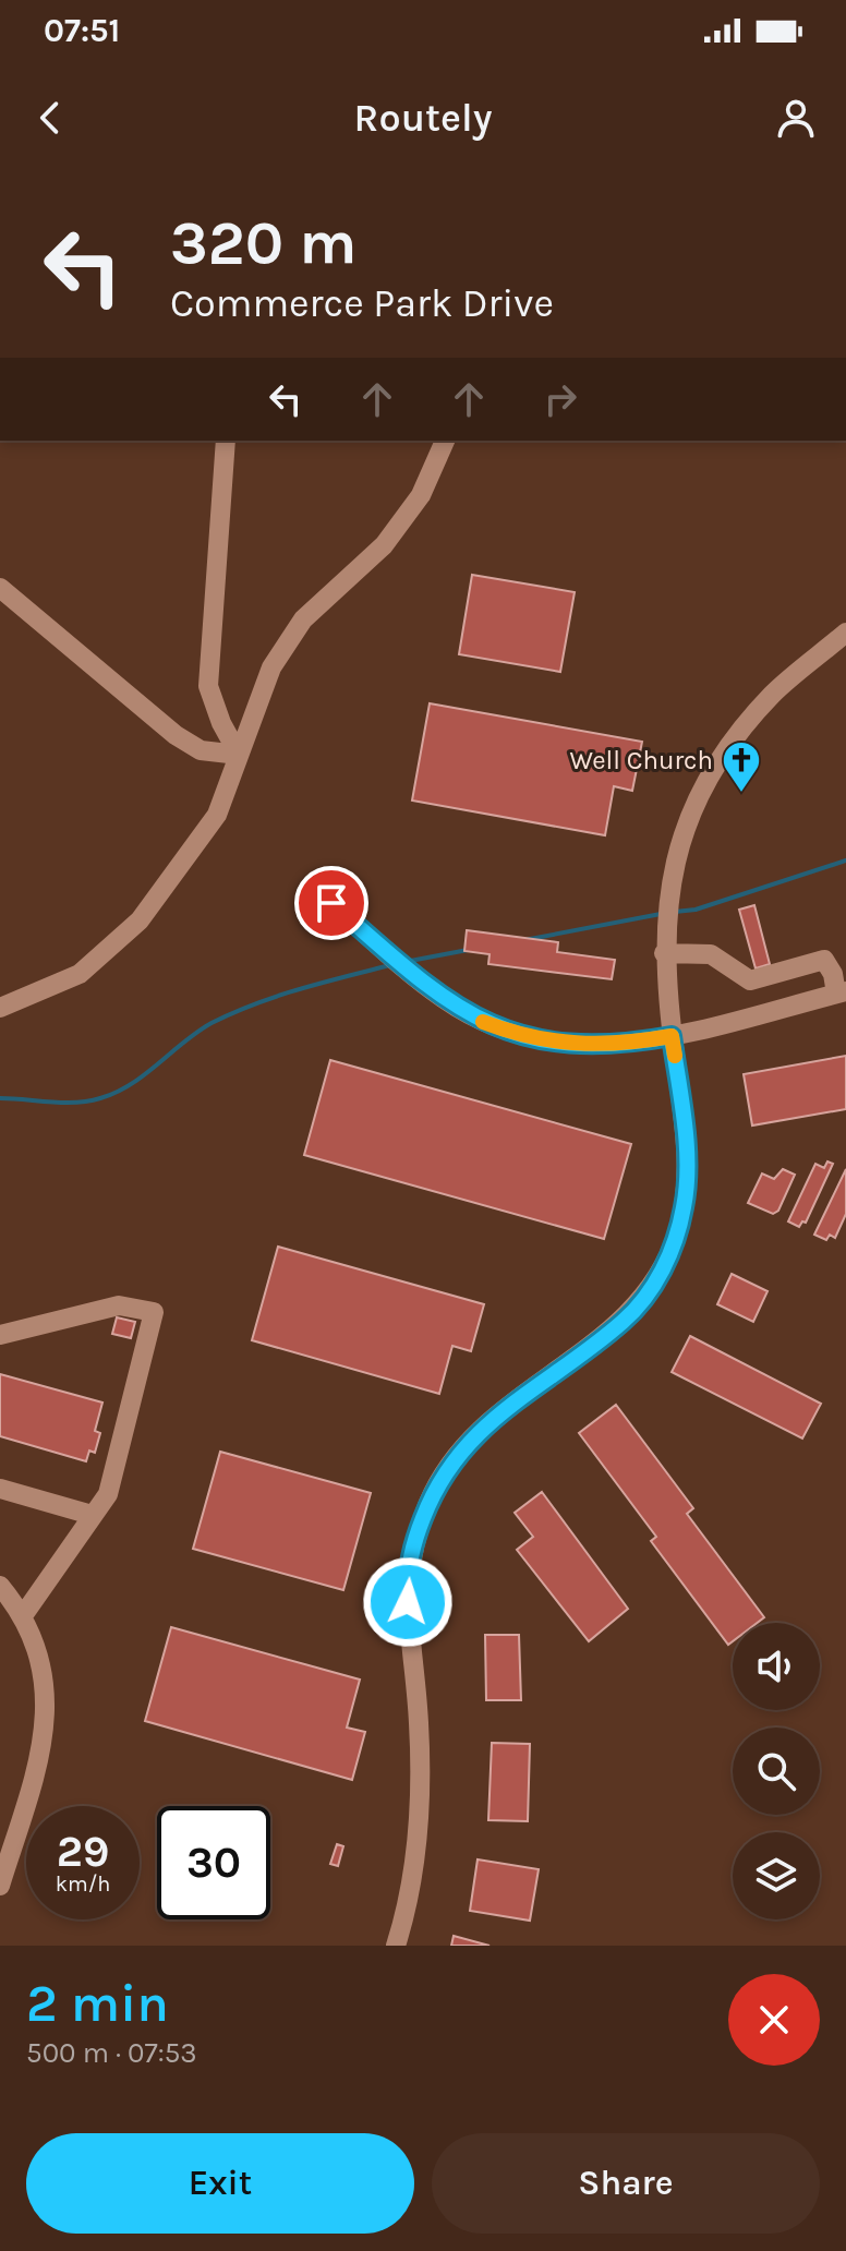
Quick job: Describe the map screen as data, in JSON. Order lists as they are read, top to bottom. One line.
{"places":{"church":["Well Church"]},"page":{"status":"07:51","header":"Routely","turn":["320 m","Commerce Park Drive"],"speed":"29 km/h","limit":"30","heading":["2 min","500 m · 07:53"],"buttons":["Exit","Share"]}}
